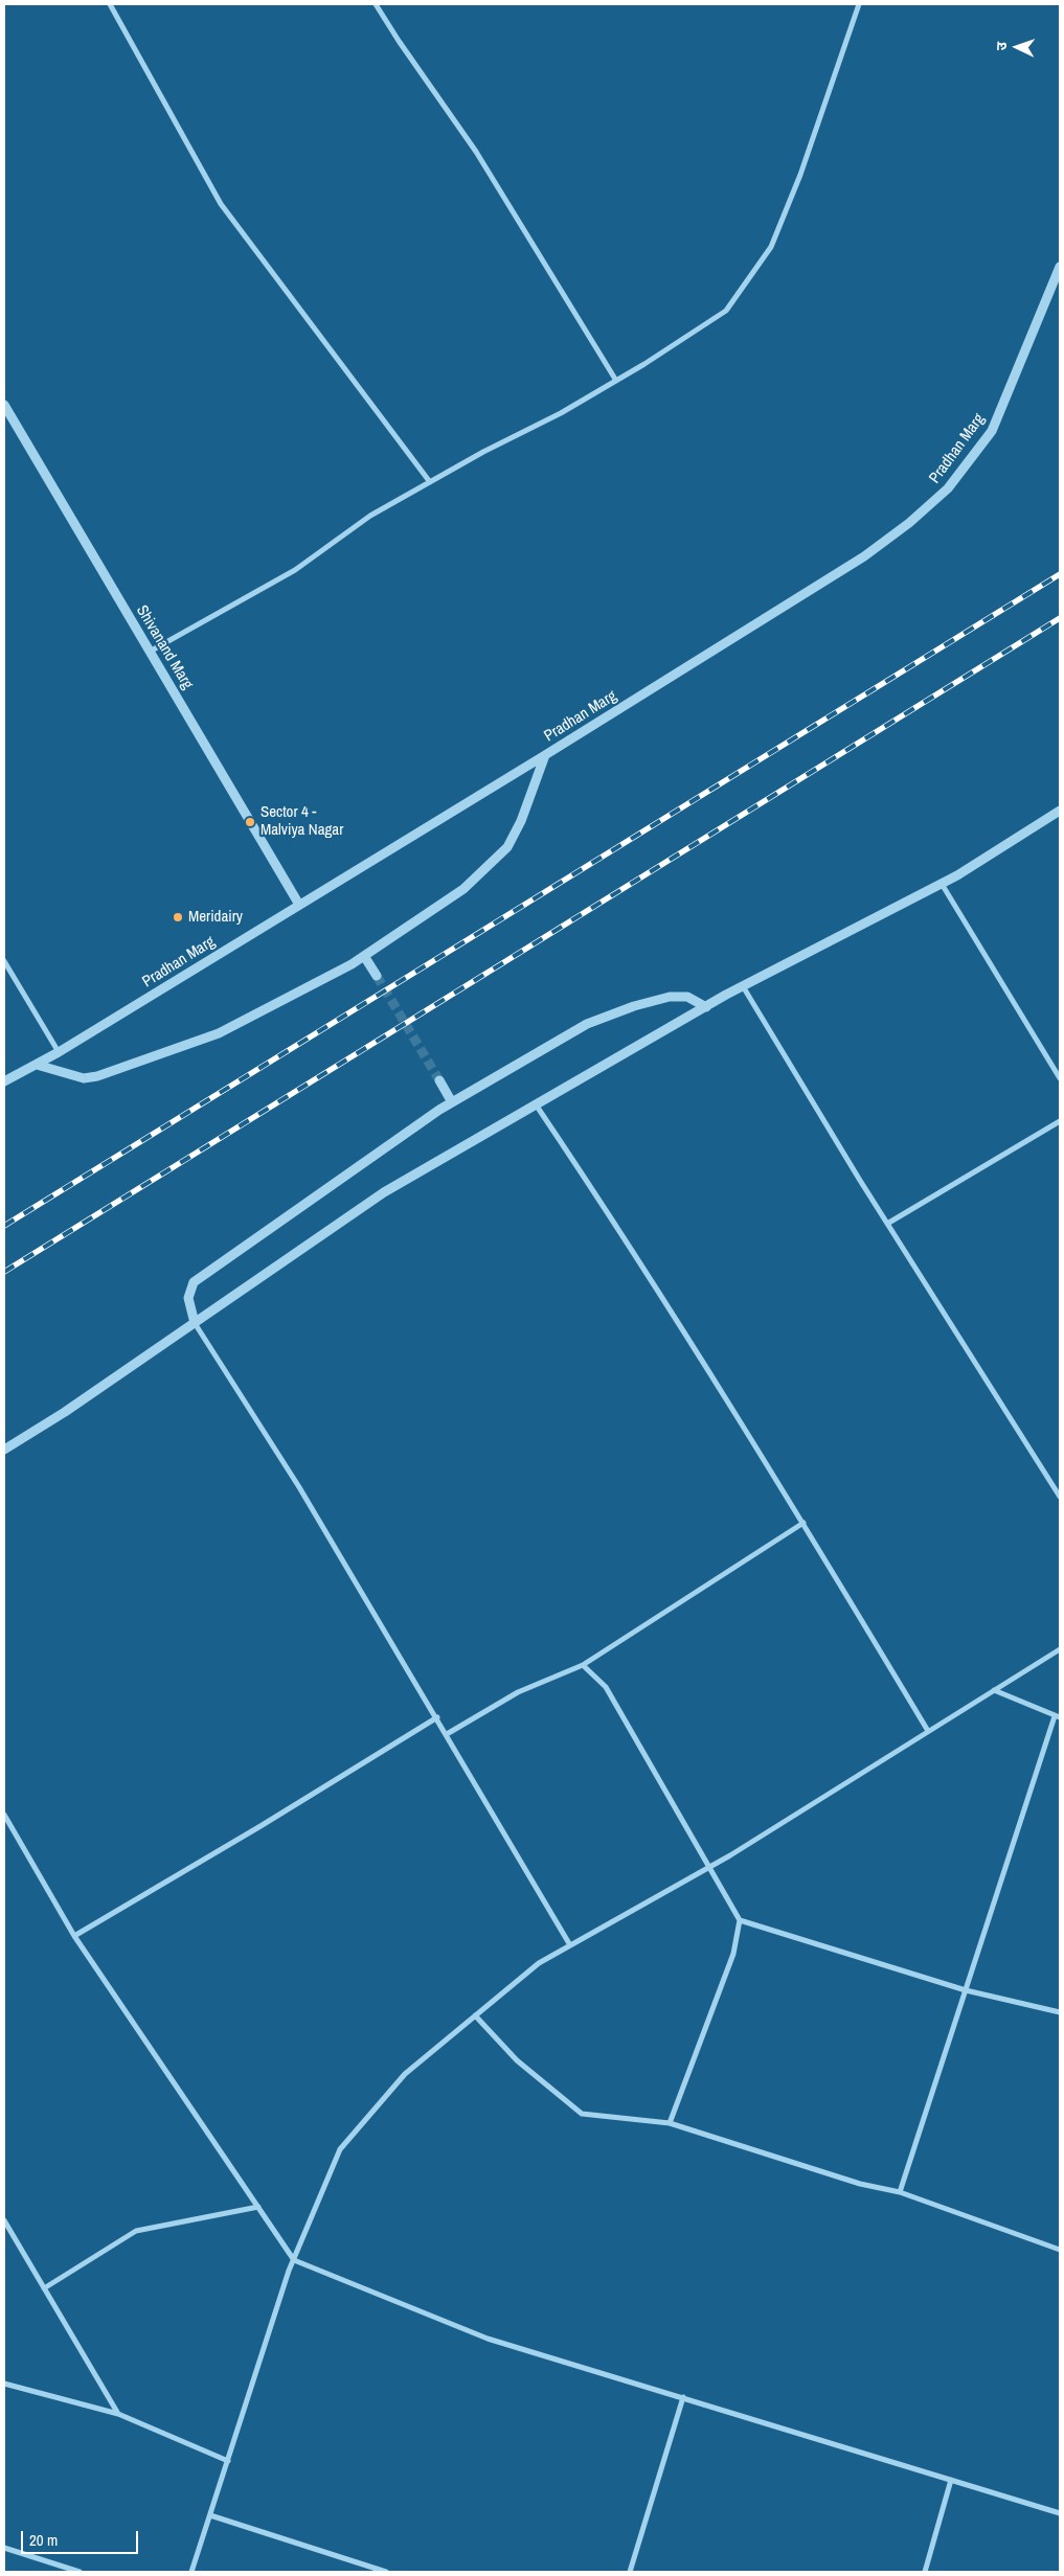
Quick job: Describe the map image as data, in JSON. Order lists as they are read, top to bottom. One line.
{"streets":{"street":["Pradhan Marg","Shivanand Marg"]},"crossings":[["Pradhan Marg","Shivanand Marg"]],"places":["Sector 4 - Malviya Nagar","Meridairy"],"scale_bar":"20 m","north":"left"}
